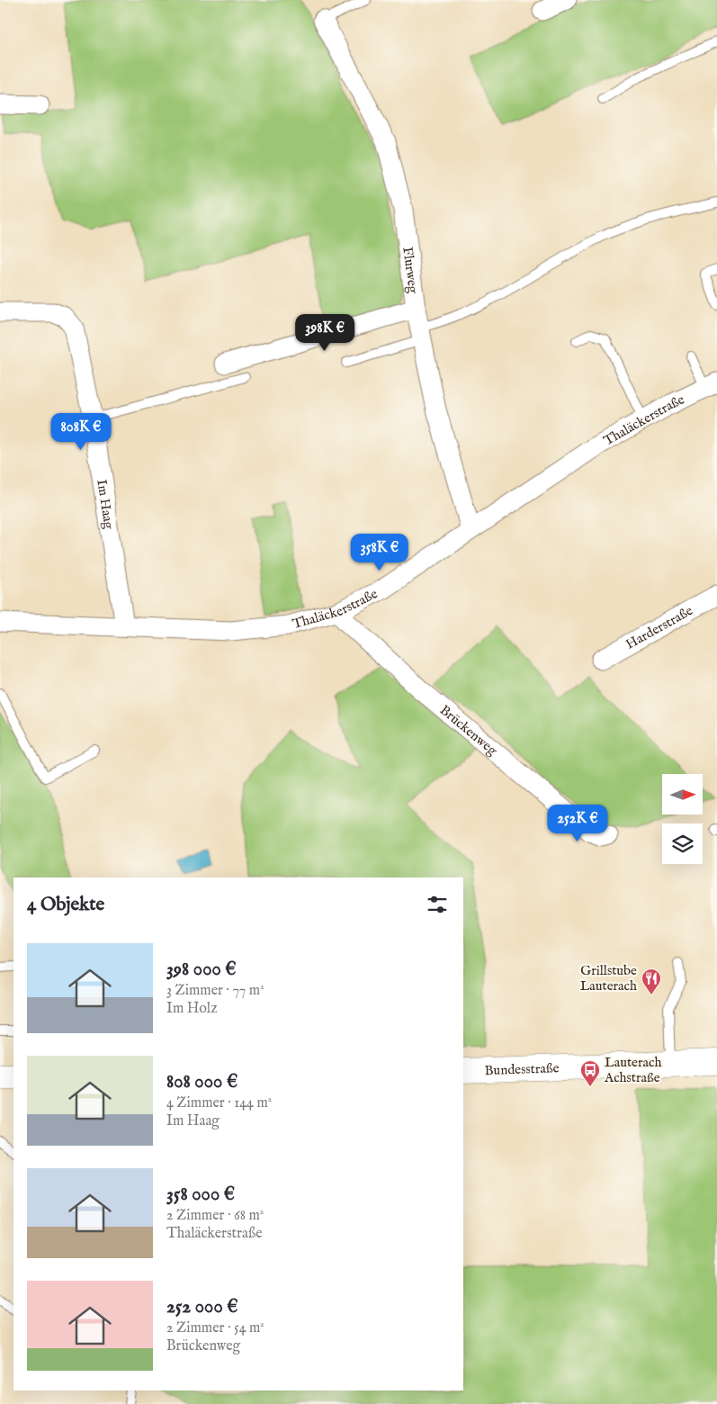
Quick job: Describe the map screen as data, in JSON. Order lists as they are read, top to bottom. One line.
{"streets":{"main road":["Bundesstraße"],"street":["Flurweg","Thaläckerstraße","Im Haag","Harderstraße","Brückenweg"]},"crossings":[["Flurweg","Thaläckerstraße"],["Thaläckerstraße","Im Haag"],["Thaläckerstraße","Brückenweg"]],"places":{"restaurant":["Grillstube Lauterach"],"bus stop":["Lauterach Achstraße"]},"north":"right","page":{"price":["398K €","808K €","358K €","252K €"],"heading":"4 Objekte","list":[{"name":"398 000 €","note":"3 Zimmer · 77 m² · Im Holz"},{"name":"808 000 €","note":"4 Zimmer · 144 m² · Im Haag"},{"name":"358 000 €","note":"2 Zimmer · 68 m² · Thaläckerstraße"},{"name":"252 000 €","note":"2 Zimmer · 54 m² · Brückenweg"}]}}
